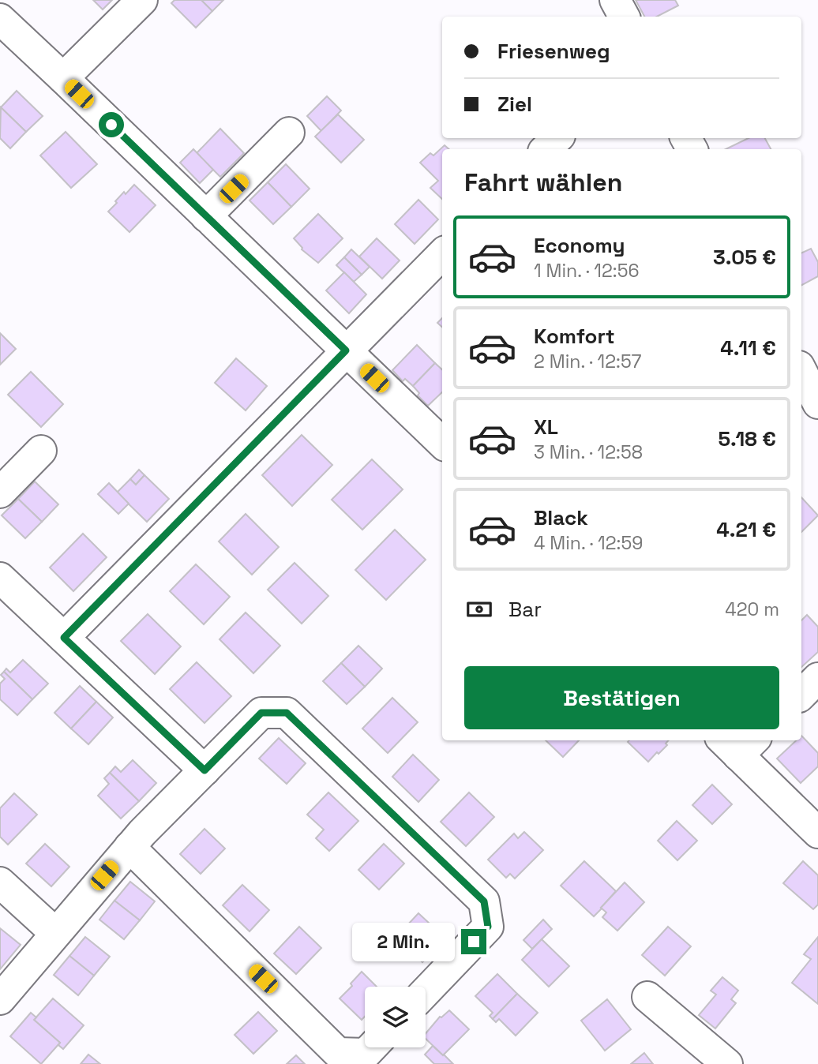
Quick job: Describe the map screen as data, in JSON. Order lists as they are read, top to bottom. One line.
{"page":{"banner":["Friesenweg","Ziel"],"heading":"Fahrt wählen","list":[{"name":"Economy","note":"1 Min. · 12:56","value":"3.05 €"},{"name":"Komfort","note":"2 Min. · 12:57","value":"4.11 €"},{"name":"XL","note":"3 Min. · 12:58","value":"5.18 €"},{"name":"Black","note":"4 Min. · 12:59","value":"4.21 €"}],"pay":["Bar","420 m"],"buttons":"Bestätigen","bubble":"2 Min."}}
